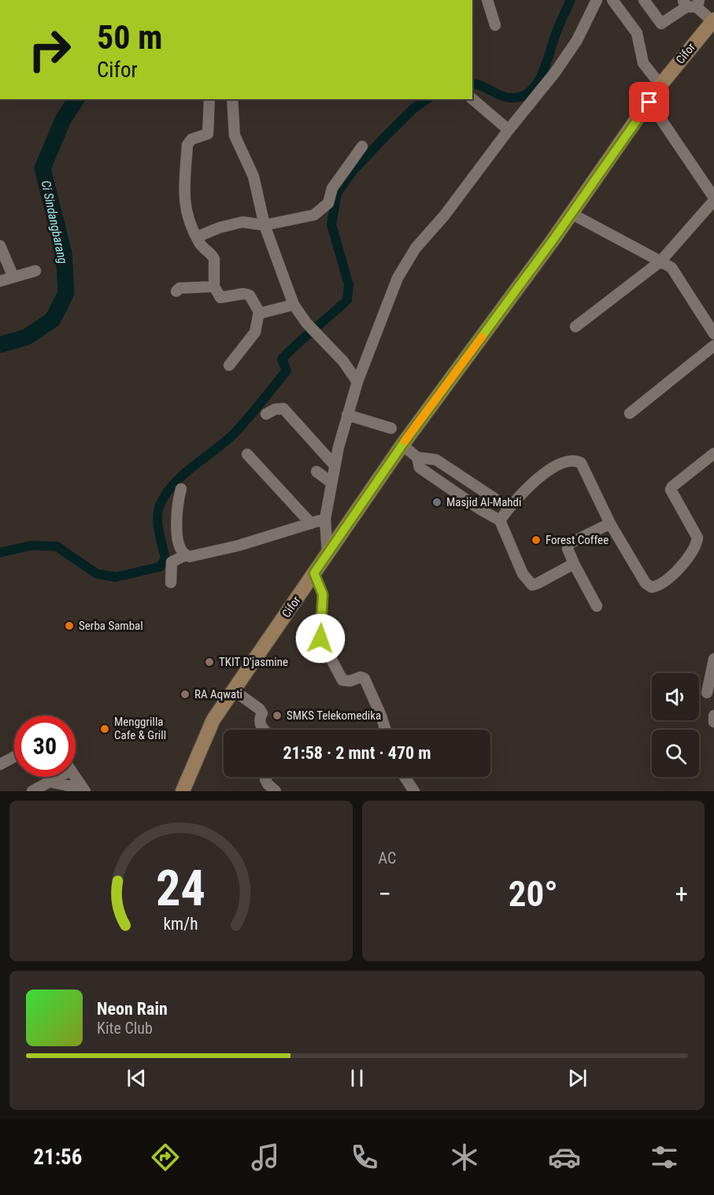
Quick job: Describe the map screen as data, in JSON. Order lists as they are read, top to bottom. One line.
{"streets":{"street":["Cifor"]},"water":["Ci Sindangbarang"],"places":["Masjid Al-Mahdi","Forest Coffee","Serba Sambal","TKIT D'jasmine","RA Aqwati","SMKS Telekomedika","Menggrilla Cafe & Grill"],"page":{"turn":["50 m","Cifor"],"limit":"30","trip":"21:58 · 2 mnt · 470 m","tile":"AC","heat":["−","20°","+"],"song":["Neon Rain","Kite Club"],"tabs":"21:56","gauge":["24","km/h"]}}
